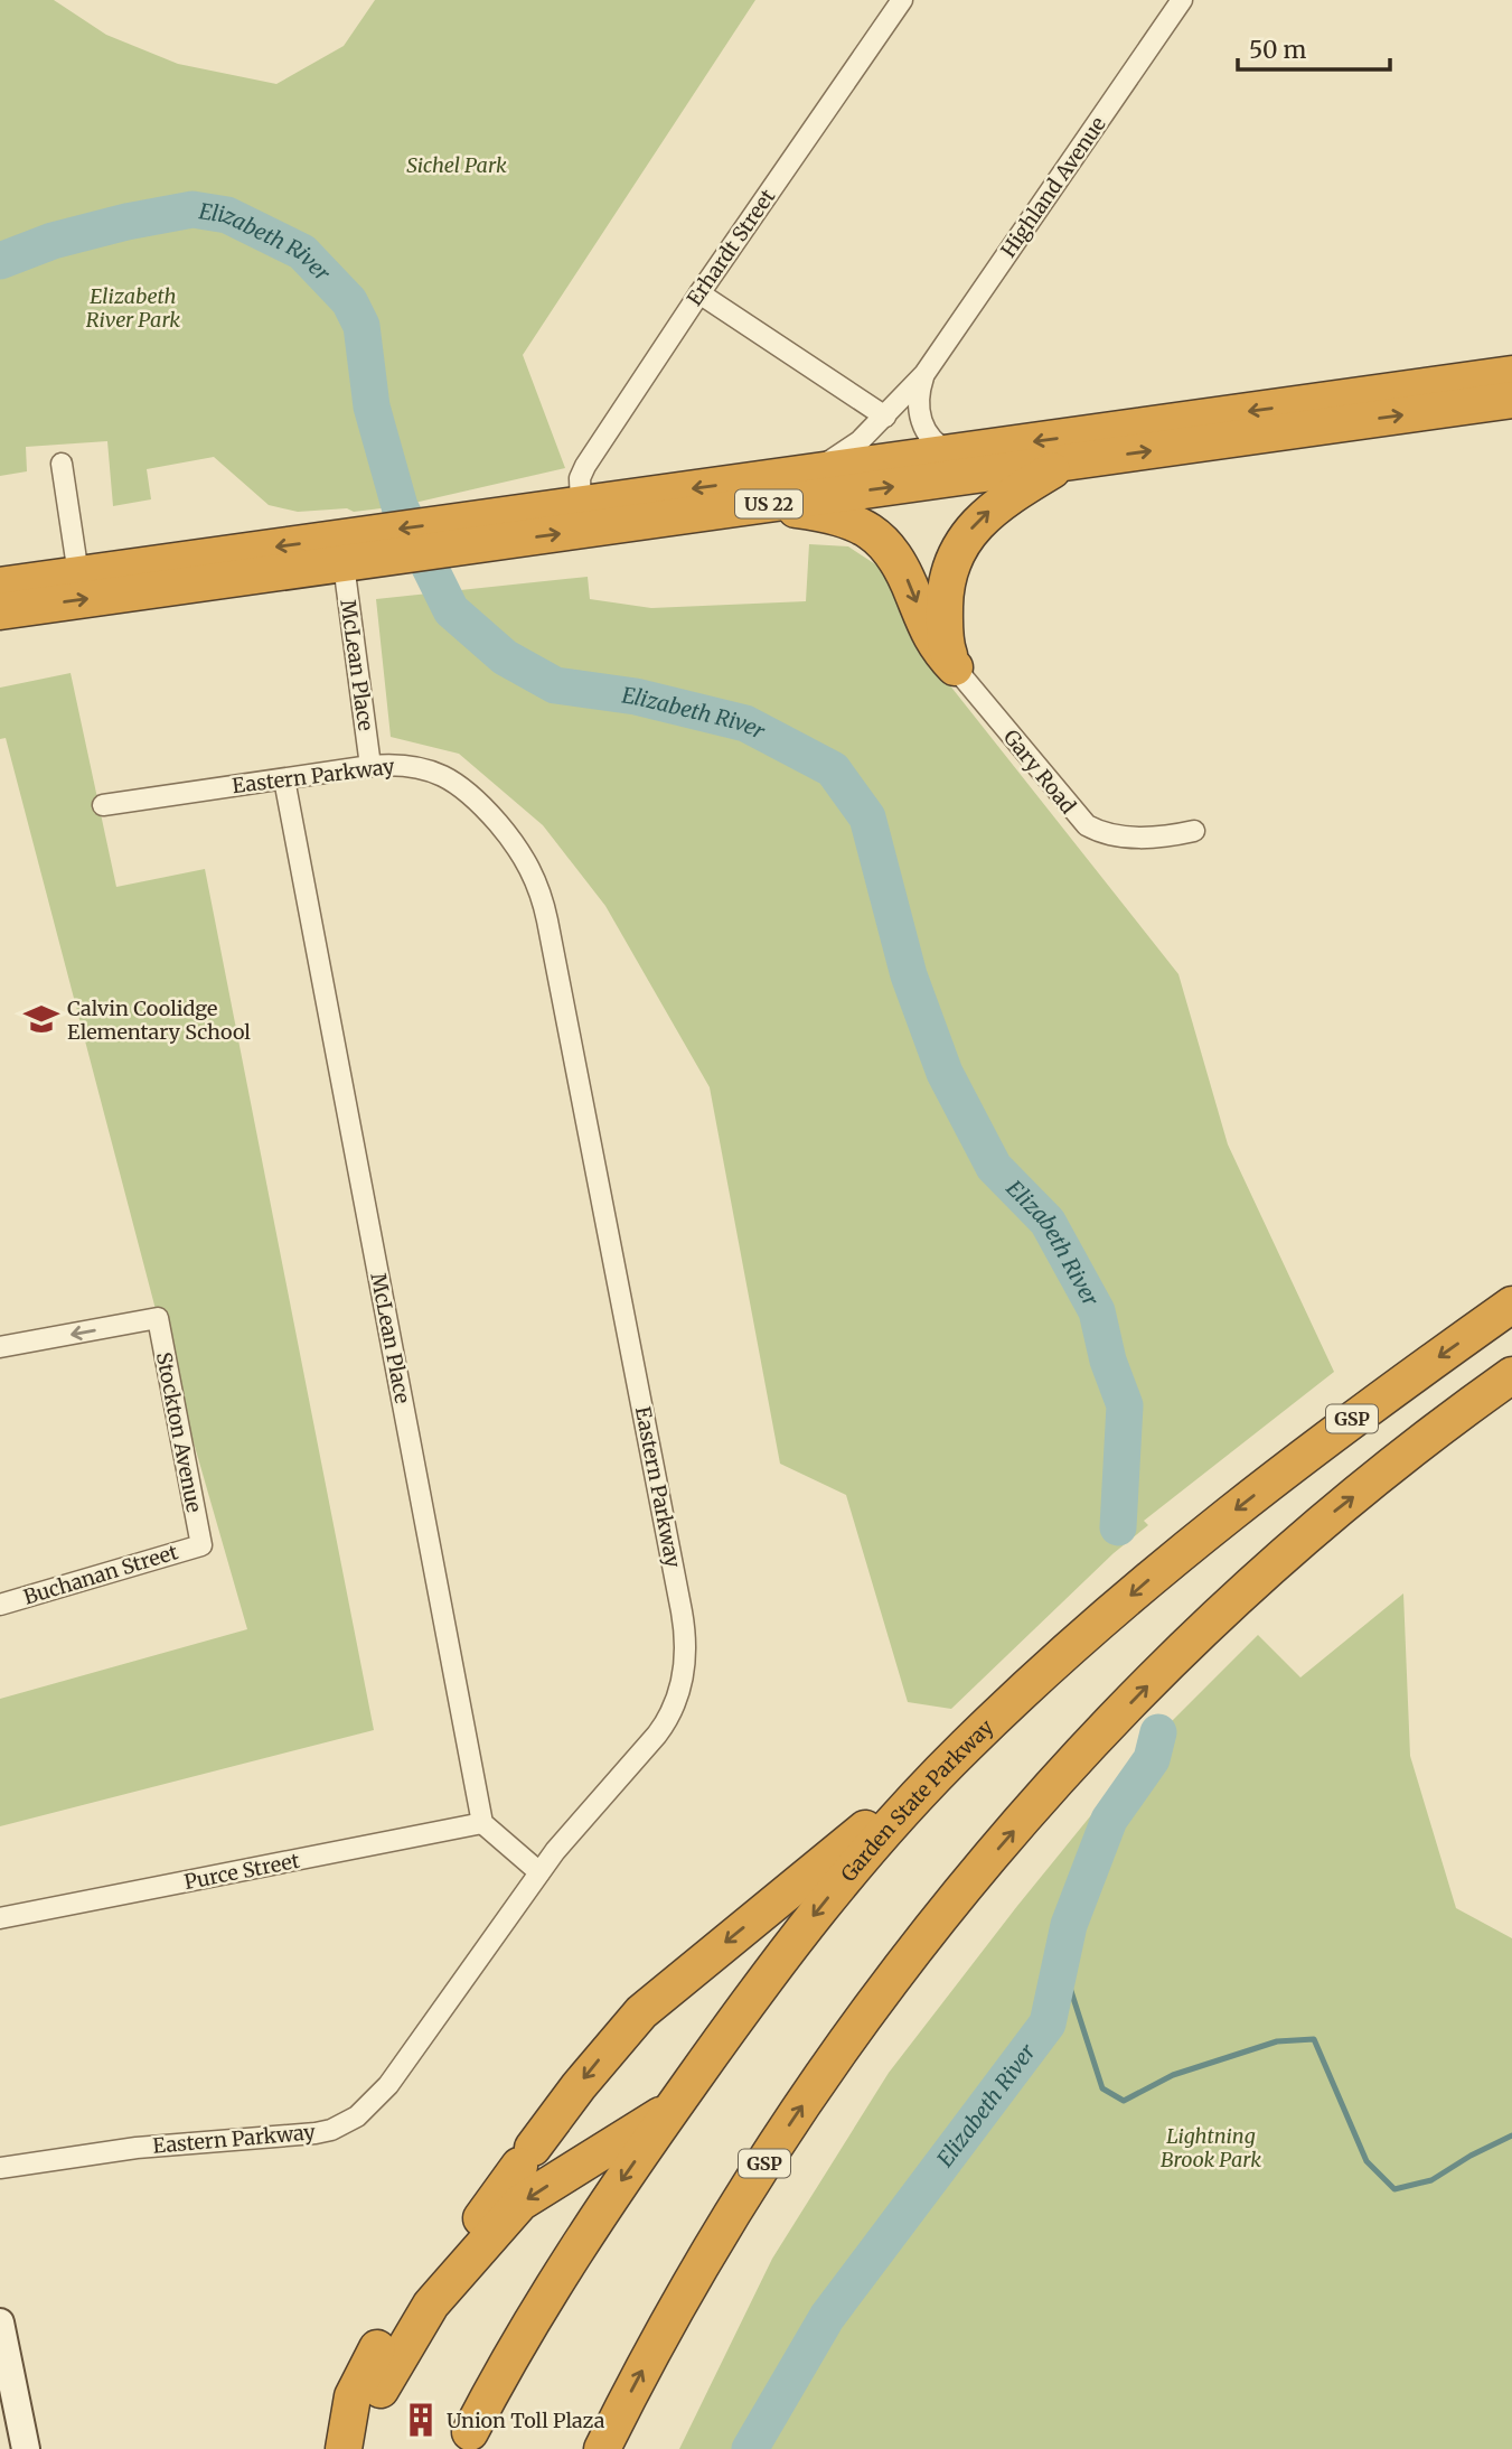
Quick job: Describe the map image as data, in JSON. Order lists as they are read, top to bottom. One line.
{"streets":{"highway":["US 22","GSP","Garden State Parkway"],"street":["Highland Avenue","Erhardt Street","McLean Place","Gary Road","Eastern Parkway","Stockton Avenue","Buchanan Street","Purce Street"]},"crossings":[["Highland Avenue","US 22"],["Erhardt Street","US 22"],["US 22","McLean Place"],["McLean Place","Eastern Parkway"],["McLean Place","Purce Street"],["Stockton Avenue","Buchanan Street"]],"water":["Elizabeth River"],"parks":["Sichel Park","Elizabeth River Park","Lightning Brook Park"],"places":{"school or university":["Calvin Coolidge Elementary School"],"building":["Union Toll Plaza"]},"scale_bar":"50 m"}
